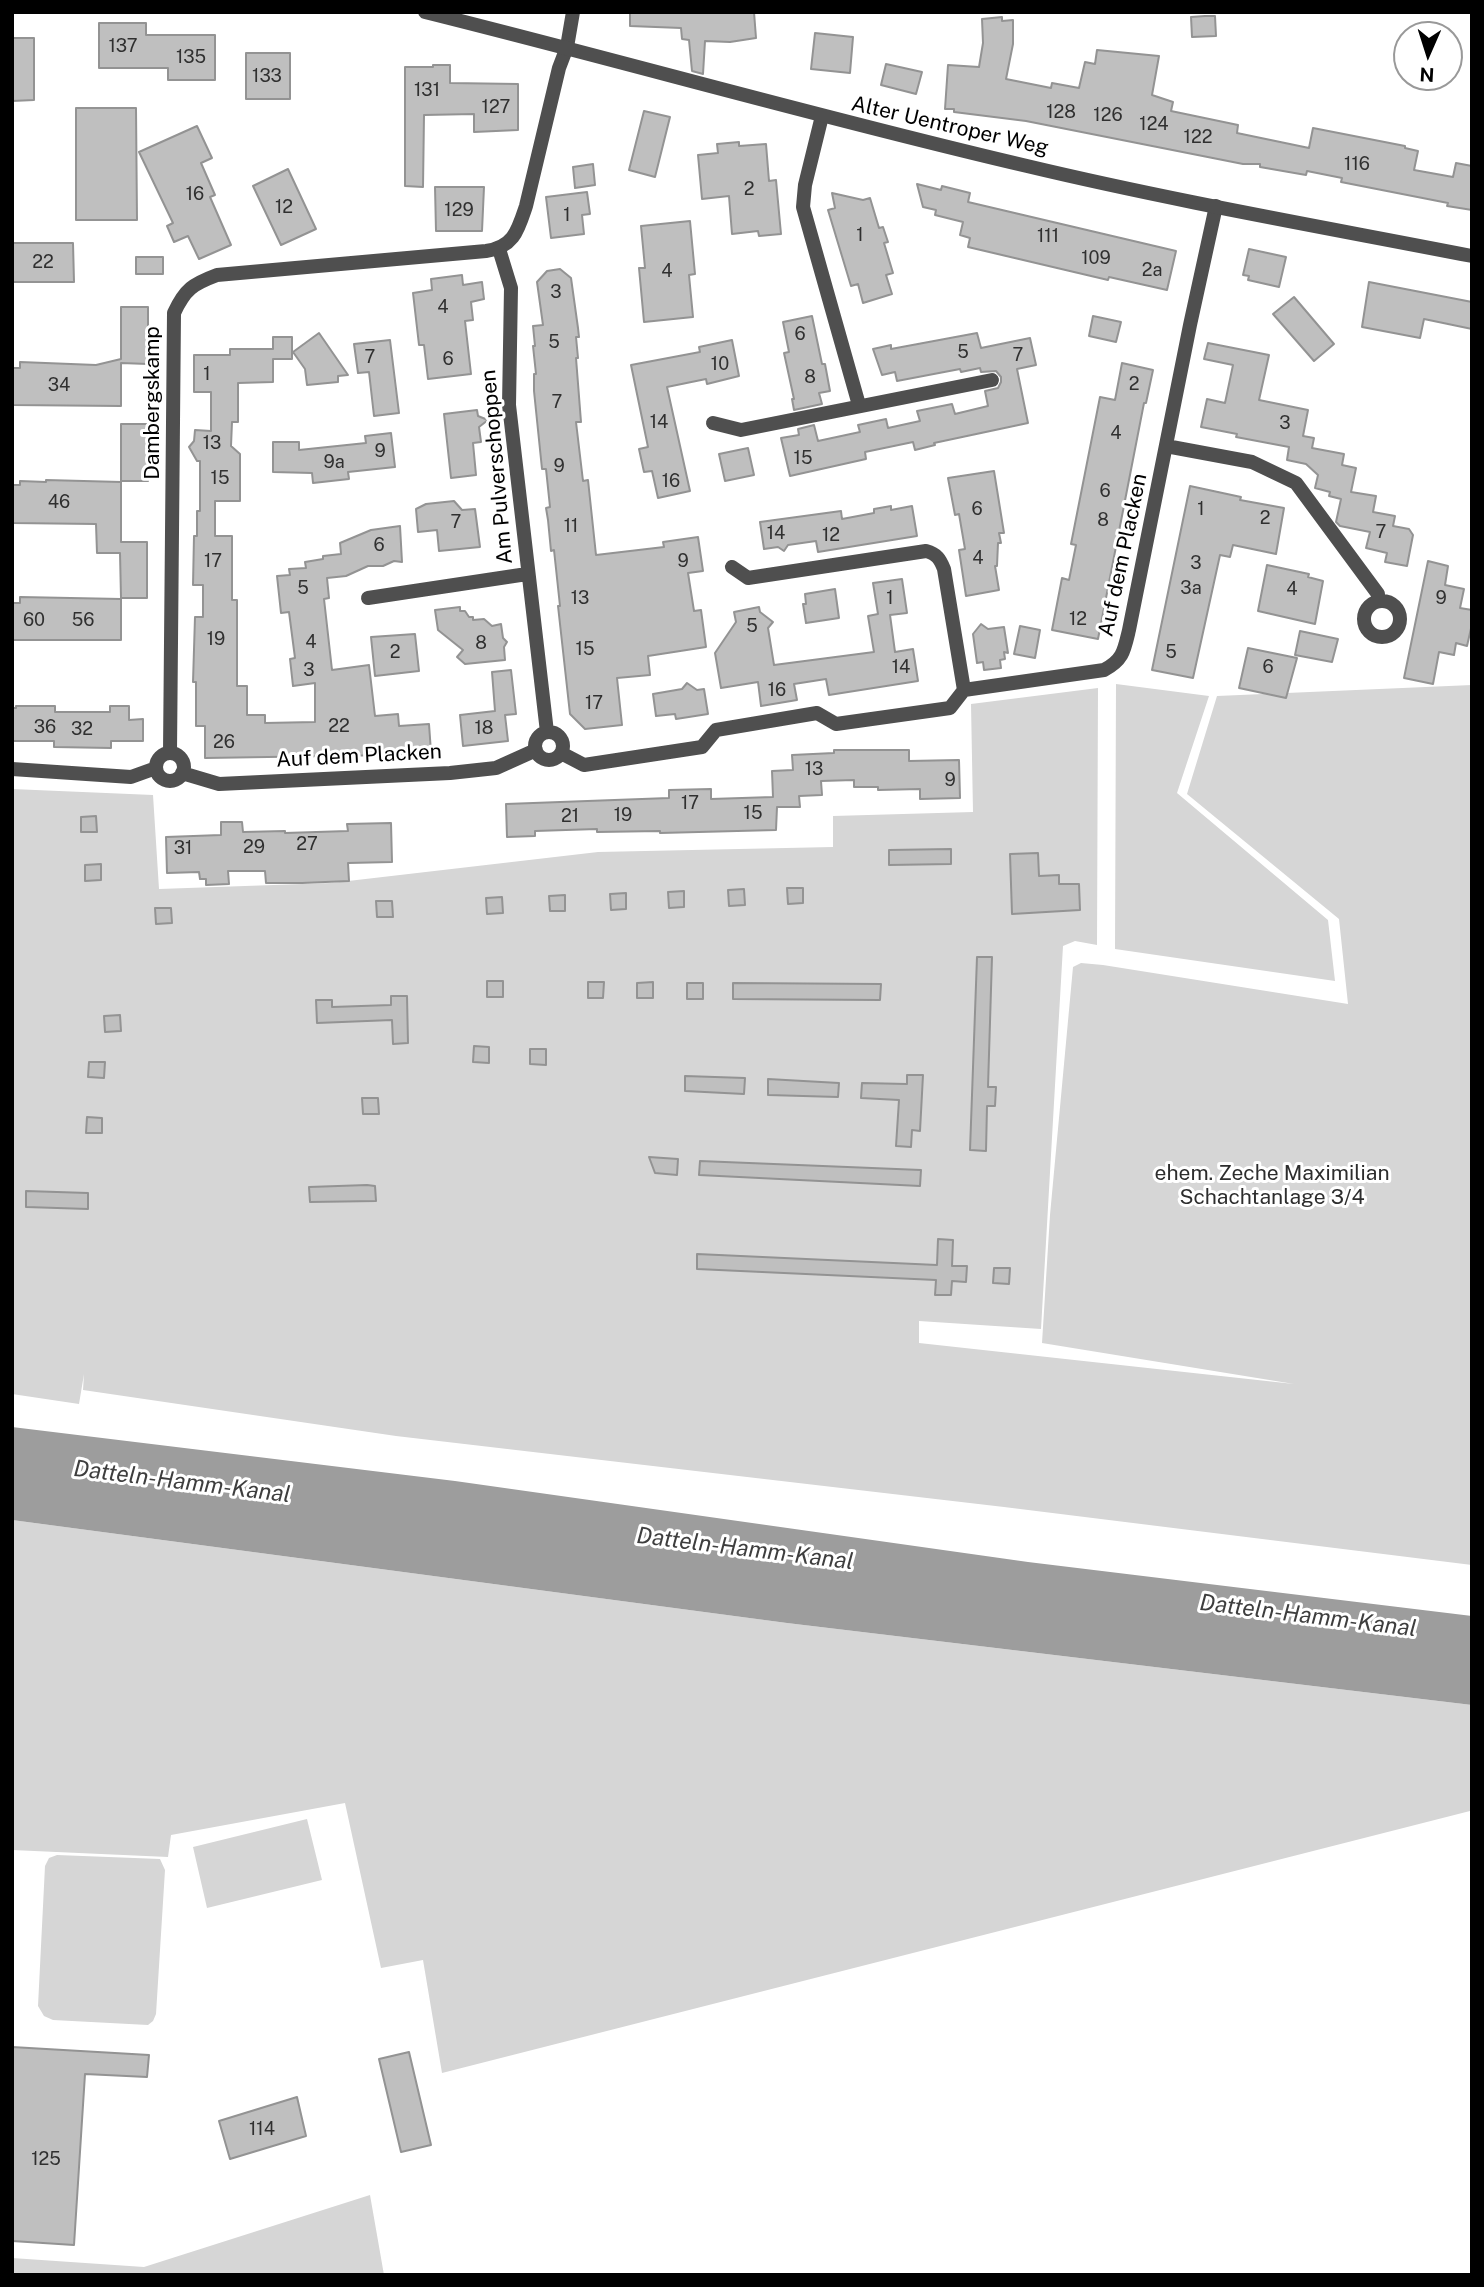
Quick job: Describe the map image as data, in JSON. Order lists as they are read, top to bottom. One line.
{"streets":{"street":["Alter Uentroper Weg","Dambergskamp","Am Pulverschoppen","Auf dem Placken"]},"crossings":[["Alter Uentroper Weg","Auf dem Placken"],["Dambergskamp","Am Pulverschoppen"],["Dambergskamp","Auf dem Placken"],["Am Pulverschoppen","Auf dem Placken"]],"water":["Datteln-Hamm-Kanal"],"parks":["ehem. Zeche Maximilian Schachtanlage 3/4"],"house_numbers":["137","135","133","131","127","128","126","124","122","116","2","16","12","129","1","1","111","109","22","2a","4","3","4","6","5","5","7","7","6","10","1","8","2","34","7","14","3","4","13","9","15","9a","9","15","16","6","46","6","1","2","8","7","11","7","14","12","6","4","17","9","3","5","3a","4","13","1","9","12","60","56","5","19","4","8","15","2","5","14","6","3","16","17","22","36","18","32","26","13","9","17","15","19","21","27","29","31","114","125"],"north":"bottom"}
